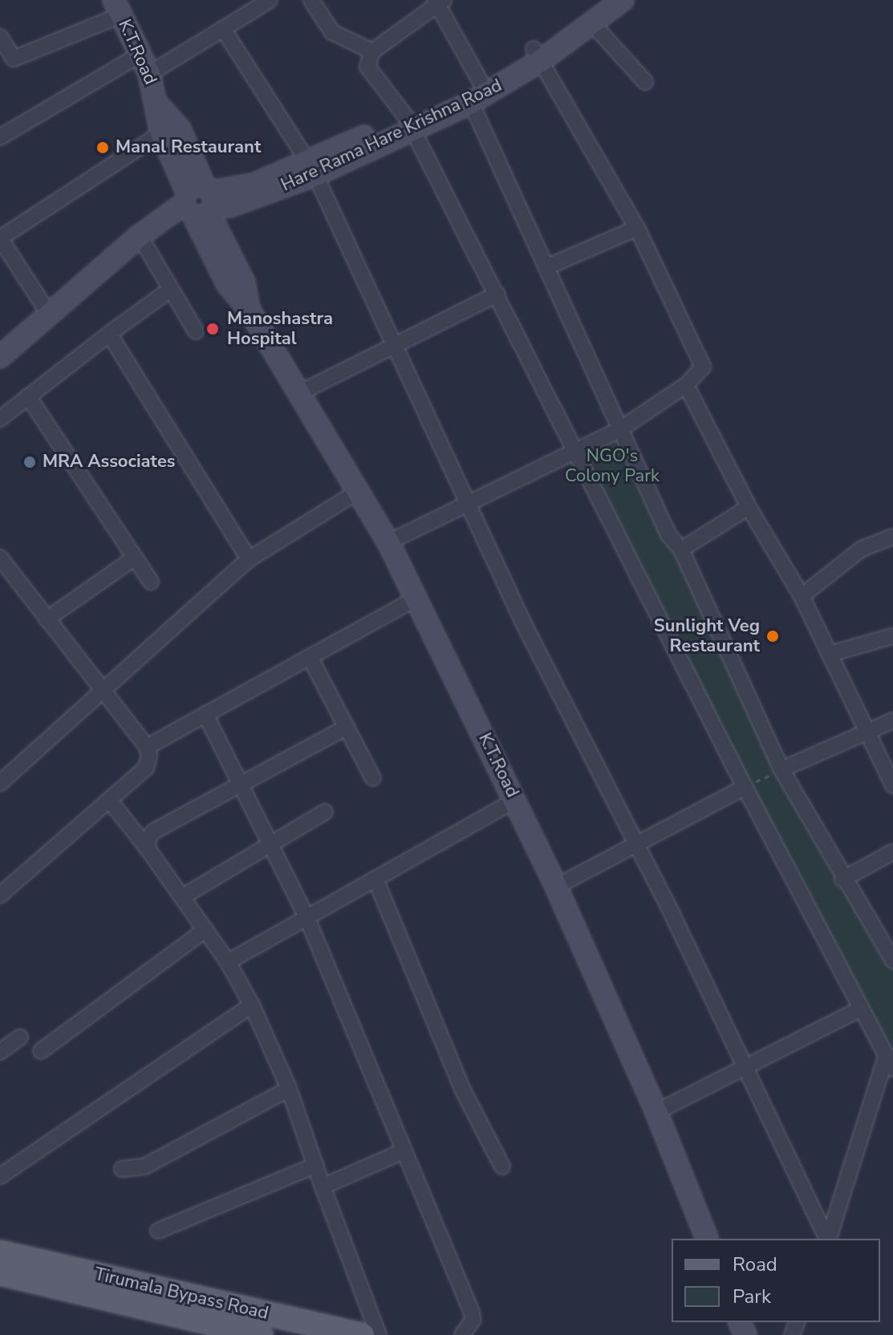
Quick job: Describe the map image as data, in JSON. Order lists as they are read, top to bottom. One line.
{"streets":{"main road":["K.T.Road","Hare Rama Hare Krishna Road","Tirumala Bypass Road"]},"crossings":[["K.T.Road","Hare Rama Hare Krishna Road"]],"parks":["NGO's Colony Park"],"places":["Manal Restaurant","Manoshastra Hospital","MRA Associates","Sunlight Veg Restaurant"],"legend":["Road","Park"]}
